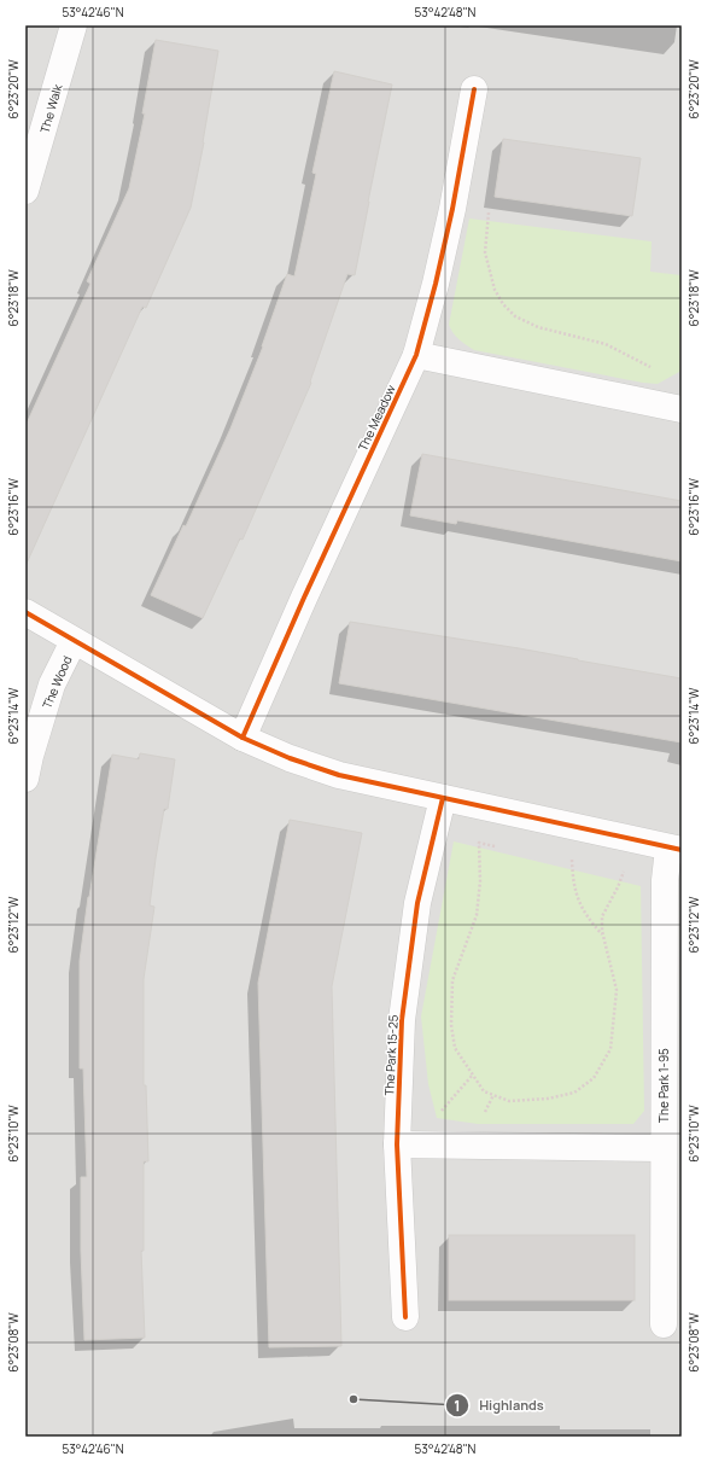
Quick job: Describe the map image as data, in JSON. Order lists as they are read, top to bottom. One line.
{"streets":{"street":["The Walk","The Meadow","The Wood","The Park 15-25","The Park 1-95"]},"places":["Highlands"],"coordinates":["53°42'46\"N","53°42'48\"N","6°23'20\"W","6°23'18\"W","6°23'16\"W","6°23'14\"W","6°23'12\"W","6°23'10\"W","6°23'08\"W"]}
